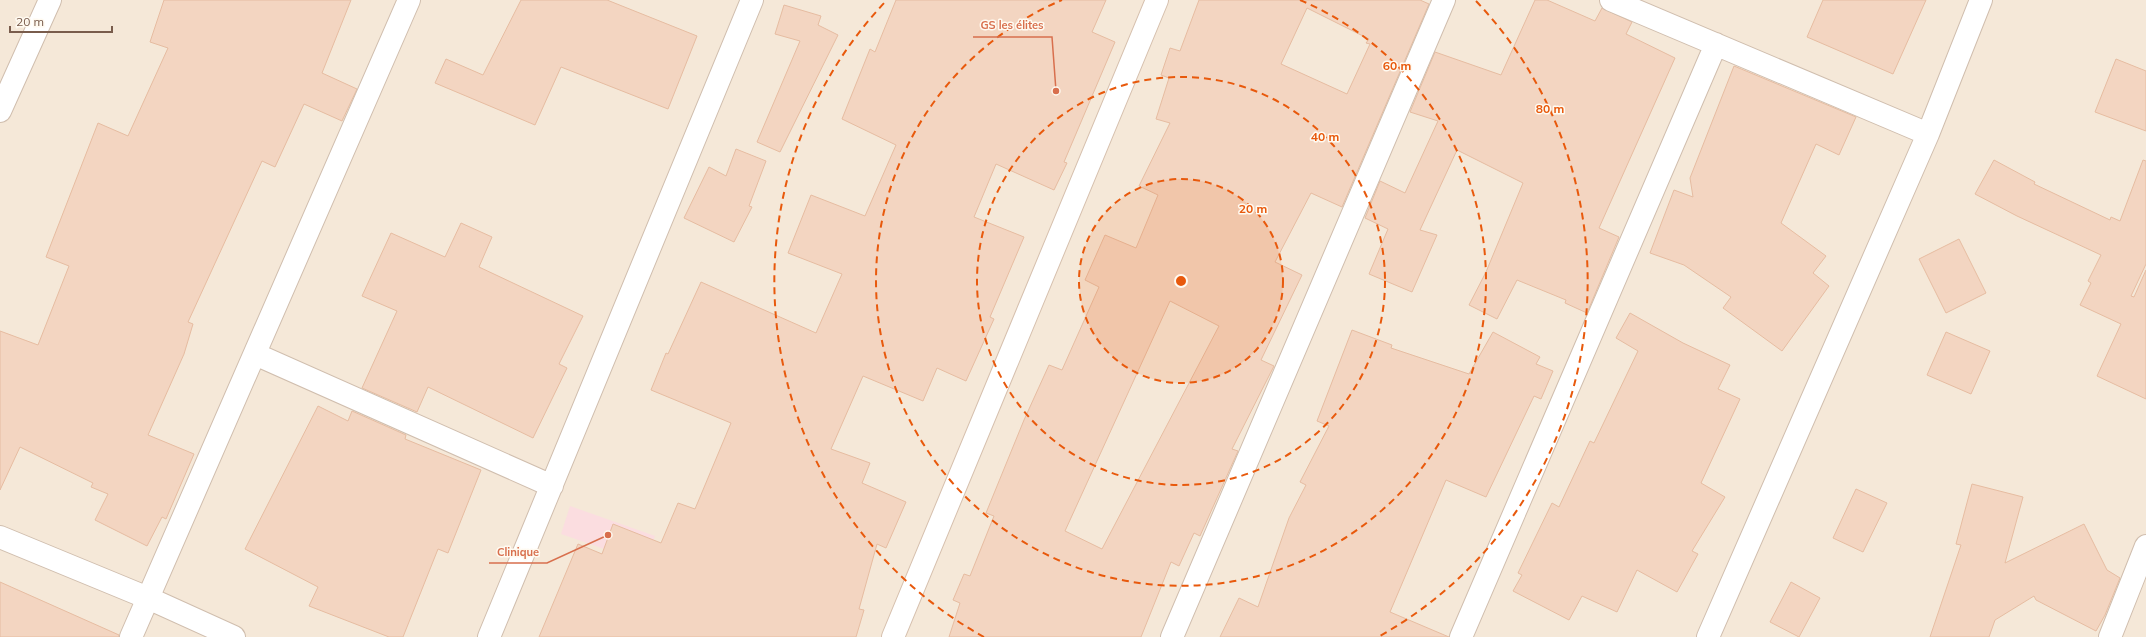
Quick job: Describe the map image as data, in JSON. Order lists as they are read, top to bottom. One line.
{"places":["GS les élites","Clinique"],"scale_bar":"20 m","rings":["60 m","80 m","40 m","20 m"]}
